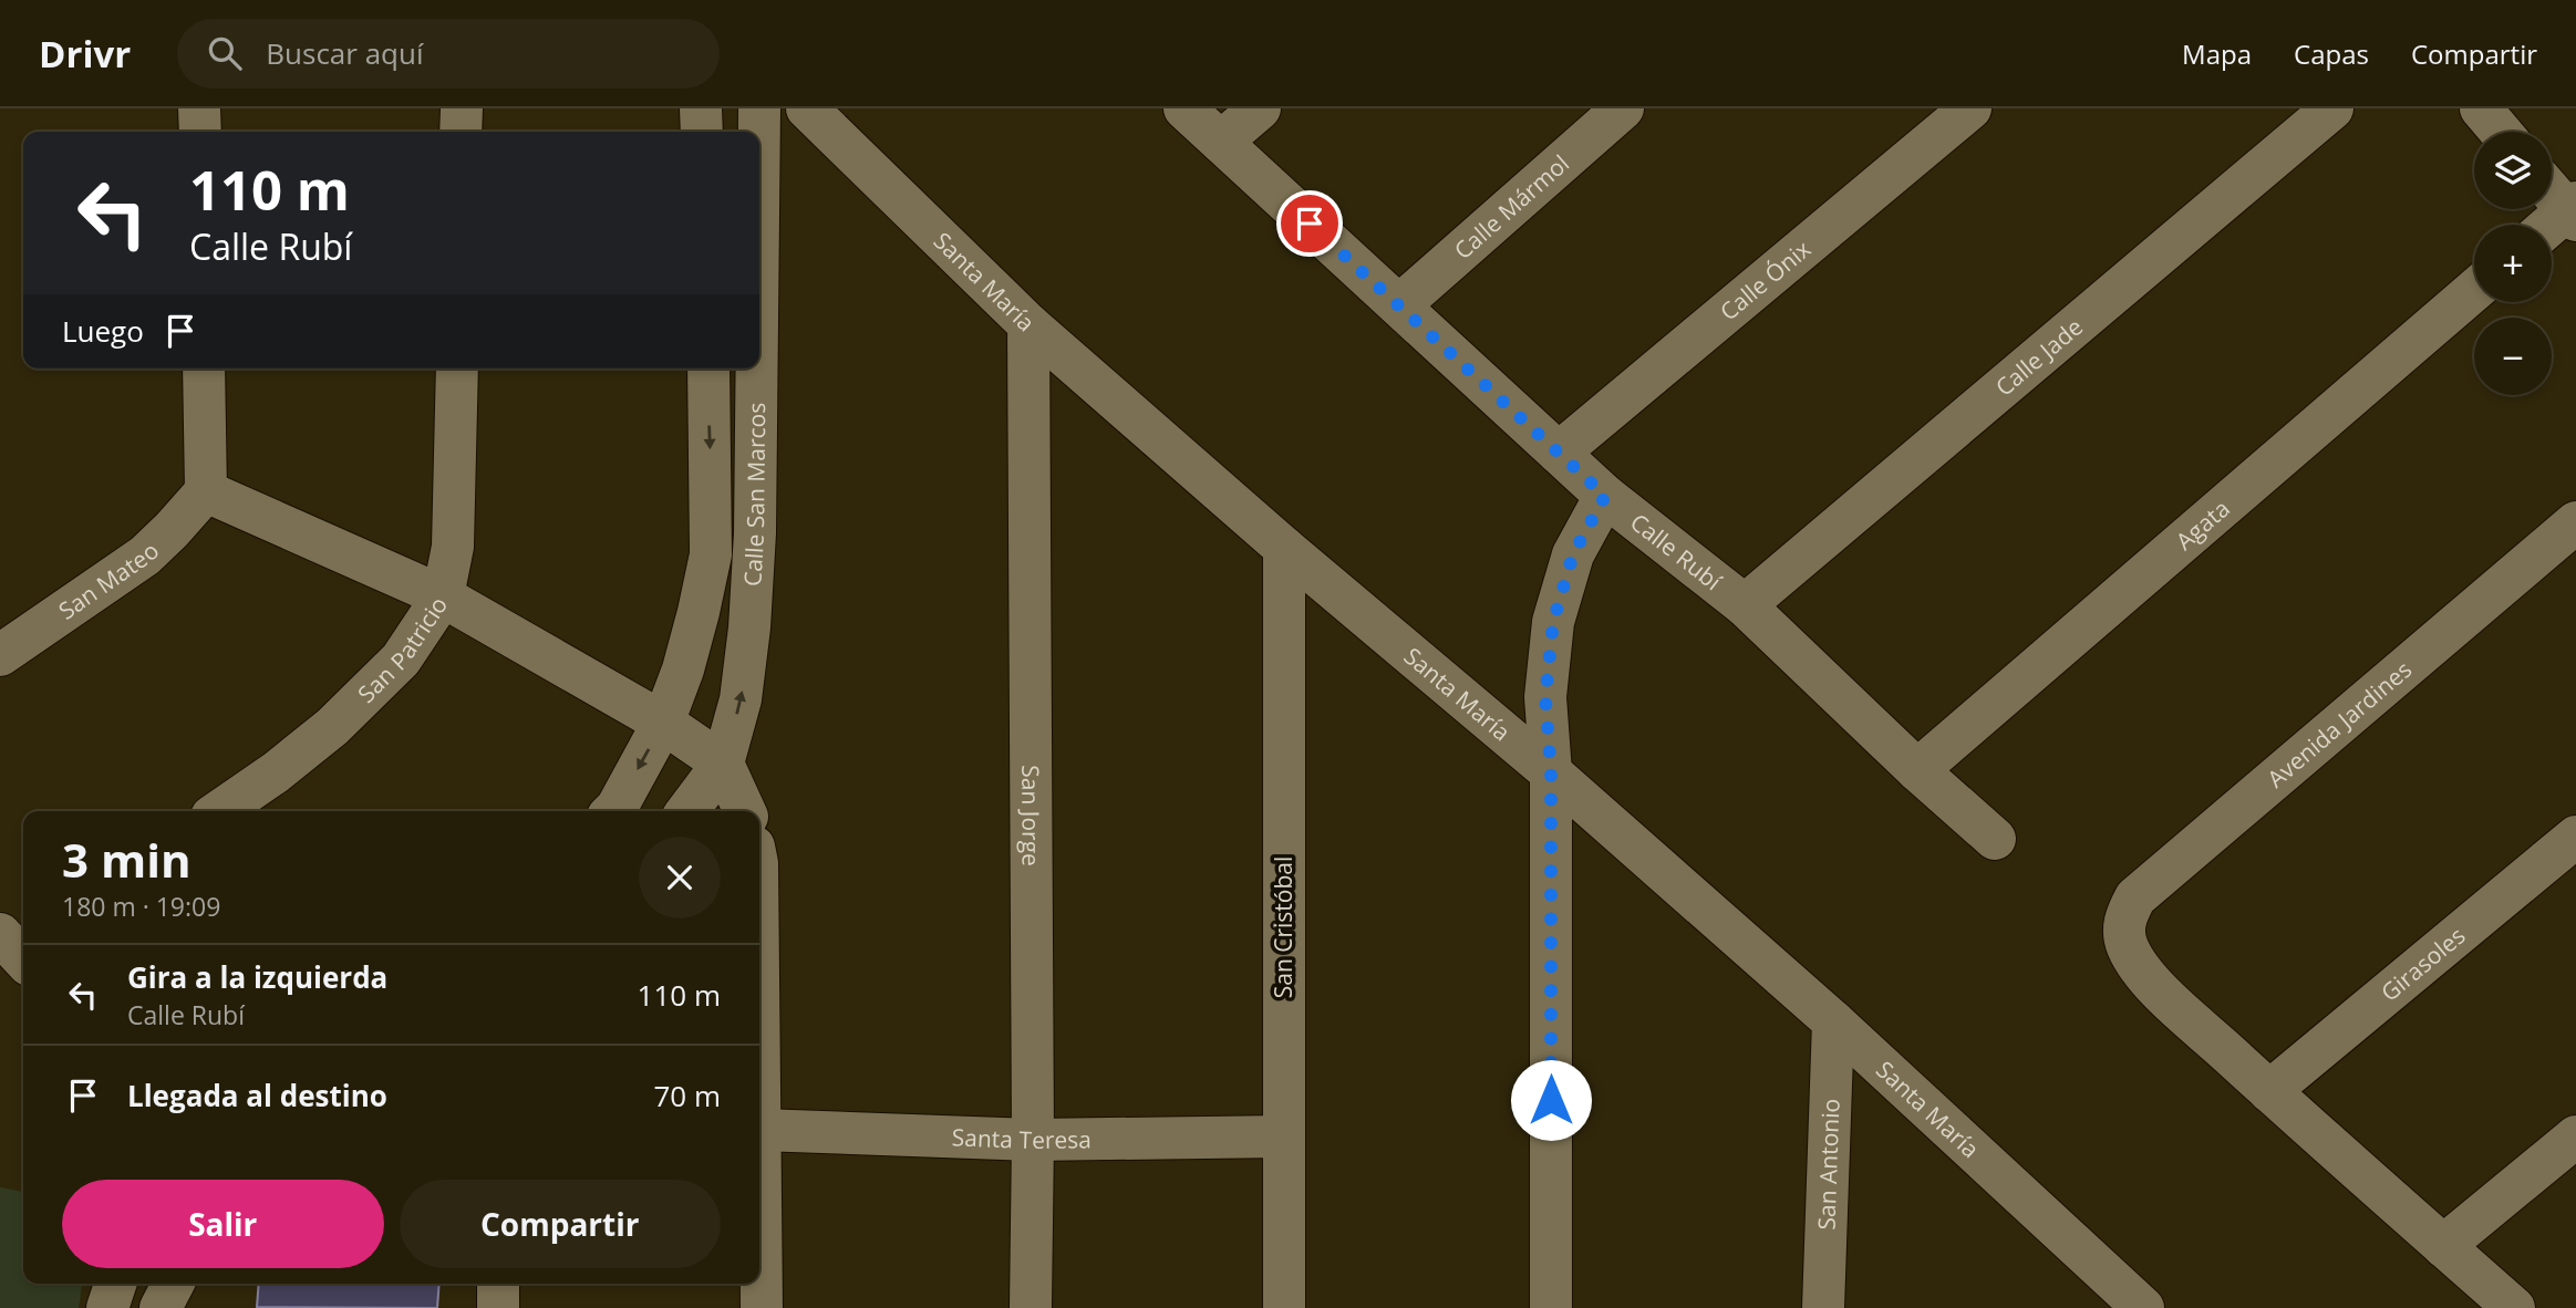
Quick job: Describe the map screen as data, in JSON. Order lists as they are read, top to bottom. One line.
{"streets":{"street":["Calle Mármol","Calle Ónix","Santa María","Calle Jade","Calle San Marcos","Agata","Calle Rubí","San Mateo","San Patricio","Avenida Jardines","San Jorge","San Cristóbal","Girasoles","Santa Teresa","San Antonio"]},"crossings":[["Calle Mármol","Calle Rubí"],["Calle Ónix","Calle Rubí"],["Santa María","San Jorge"],["Santa María","San Cristóbal"],["Santa María","San Antonio"],["Calle Jade","Calle Rubí"],["Agata","Calle Rubí"],["Avenida Jardines","Girasoles"],["San Jorge","Santa Teresa"],["San Cristóbal","Santa Teresa"]],"page":{"header":"Drivr","search":"Buscar aquí","nav":["Mapa","Capas","Compartir"],"map_buttons":["+","−"],"turn":["110 m","Calle Rubí"],"then":"Luego","heading":["3 min","180 m · 19:09"],"list":[{"name":"Gira a la izquierda","note":"Calle Rubí","value":"110 m"},{"name":"Llegada al destino","value":"70 m"}],"buttons":["Salir","Compartir"]}}
